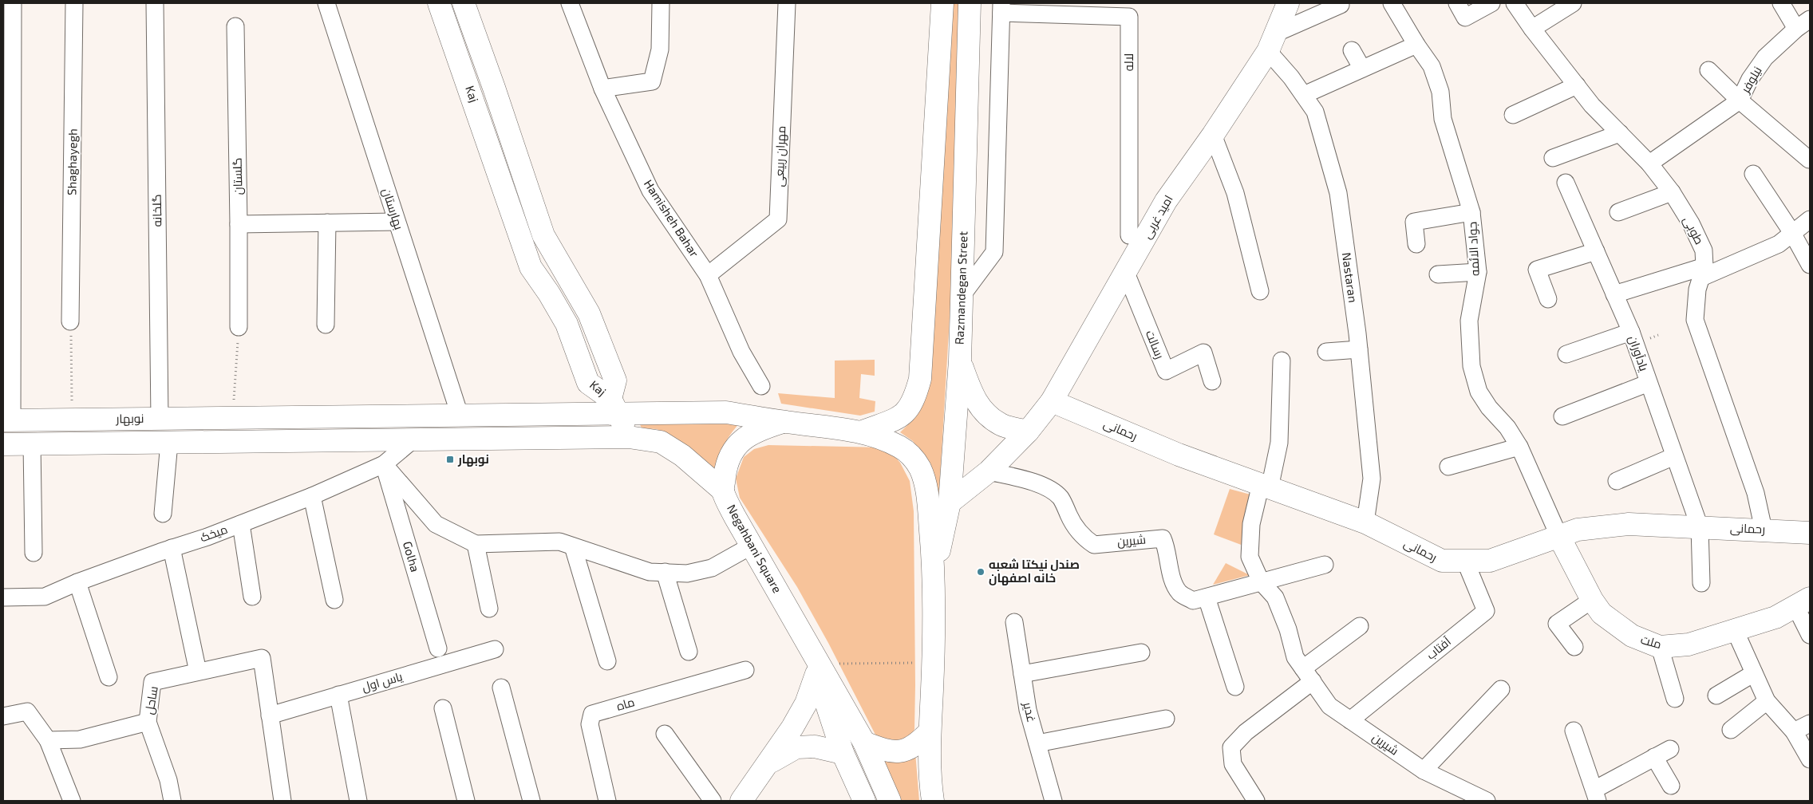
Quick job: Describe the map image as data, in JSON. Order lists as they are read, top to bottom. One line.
{"streets":{"main road":["Kaj","امید غربی","Razmandegan Street","نوبهار","رحمانی","Negahbani Square","ملت"],"street":["لاله","نیلوفر","مهران ربیعی","Shaghayegh","گلستان","بهارستان","گلخانه","Hamisheh Bahar","طوبی","جواد الائمه","Nastaran","رسالت","یادآوران","میخک","شیرین","Golha","آفتاب","یاس اول","ساحل","ماه","غدیر"]},"crossings":[["نیلوفر","طوبی"],["Kaj","نوبهار"],["مهران ربیعی","Hamisheh Bahar"],["بهارستان","نوبهار"],["گلخانه","نوبهار"],["امید غربی","Nastaran"],["امید غربی","Razmandegan Street"],["امید غربی","رسالت"],["امید غربی","رحمانی"],["امید غربی","شیرین"],["طوبی","رحمانی"],["جواد الائمه","رحمانی"],["جواد الائمه","ملت"],["Nastaran","رحمانی"],["Razmandegan Street","Negahbani Square"],["یادآوران","رحمانی"],["نوبهار","میخک"],["نوبهار","Negahbani Square"],["رحمانی","شیرین"],["رحمانی","ملت"],["رحمانی","آفتاب"],["میخک","Golha"],["شیرین","آفتاب"],["یاس اول","ساحل"]],"places":{"transit":["نوبهار"],"other":["صندل نیکتا شعبه خانه اصفهان"]}}
